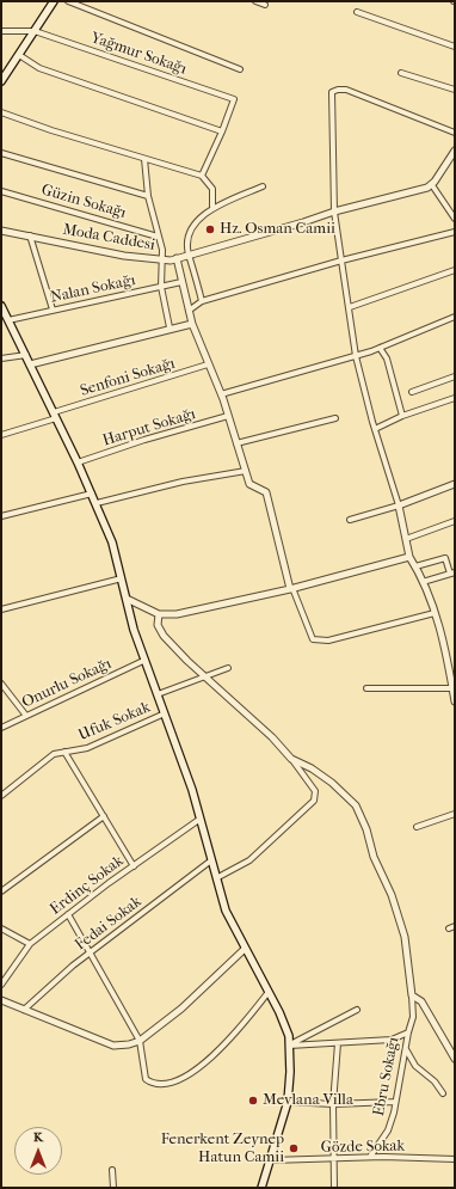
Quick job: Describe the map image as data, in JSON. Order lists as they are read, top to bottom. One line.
{"streets":{"street":["Yağmur Sokağı","Güzin Sokağı","Moda Caddesi","Nalan Sokağı","Senfoni Sokağı","Harput Sokağı","Onurlu Sokağı","Ufuk Sokak","Erdinç Sokak","Fedai Sokak","Ebru Sokağı","Gözde Sokak"]},"crossings":[["Ebru Sokağı","Gözde Sokak"]],"places":["Hz. Osman Camii","Mevlana Villa","Fenerkent Zeynep Hatun Camii"],"north":"top"}
